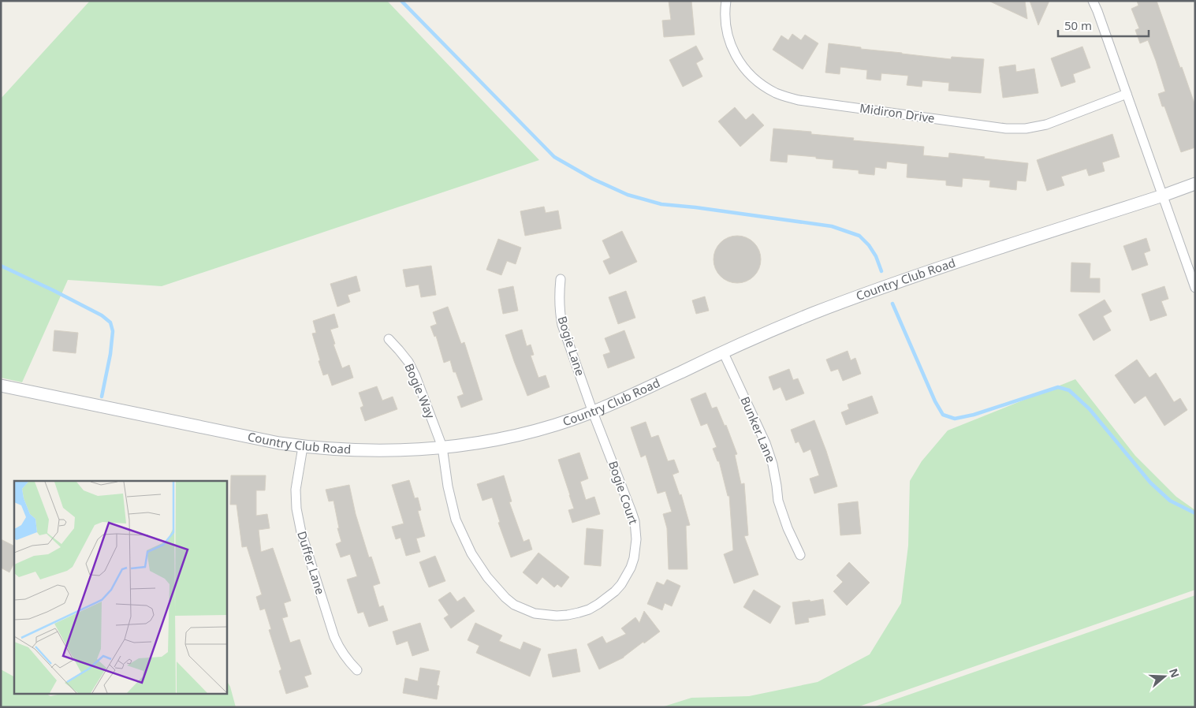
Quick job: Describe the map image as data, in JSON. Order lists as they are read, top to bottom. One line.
{"streets":{"street":["Midiron Drive","Country Club Road","Bogie Lane","Bogie Way","Bunker Lane","Bogie Court","Duffer Lane"]},"crossings":[["Country Club Road","Bogie Lane"],["Country Club Road","Bogie Way"],["Country Club Road","Bunker Lane"],["Country Club Road","Bogie Court"],["Country Club Road","Duffer Lane"],["Bogie Lane","Bogie Court"],["Bogie Way","Bogie Court"]],"scale_bar":"50 m","north":"right"}
